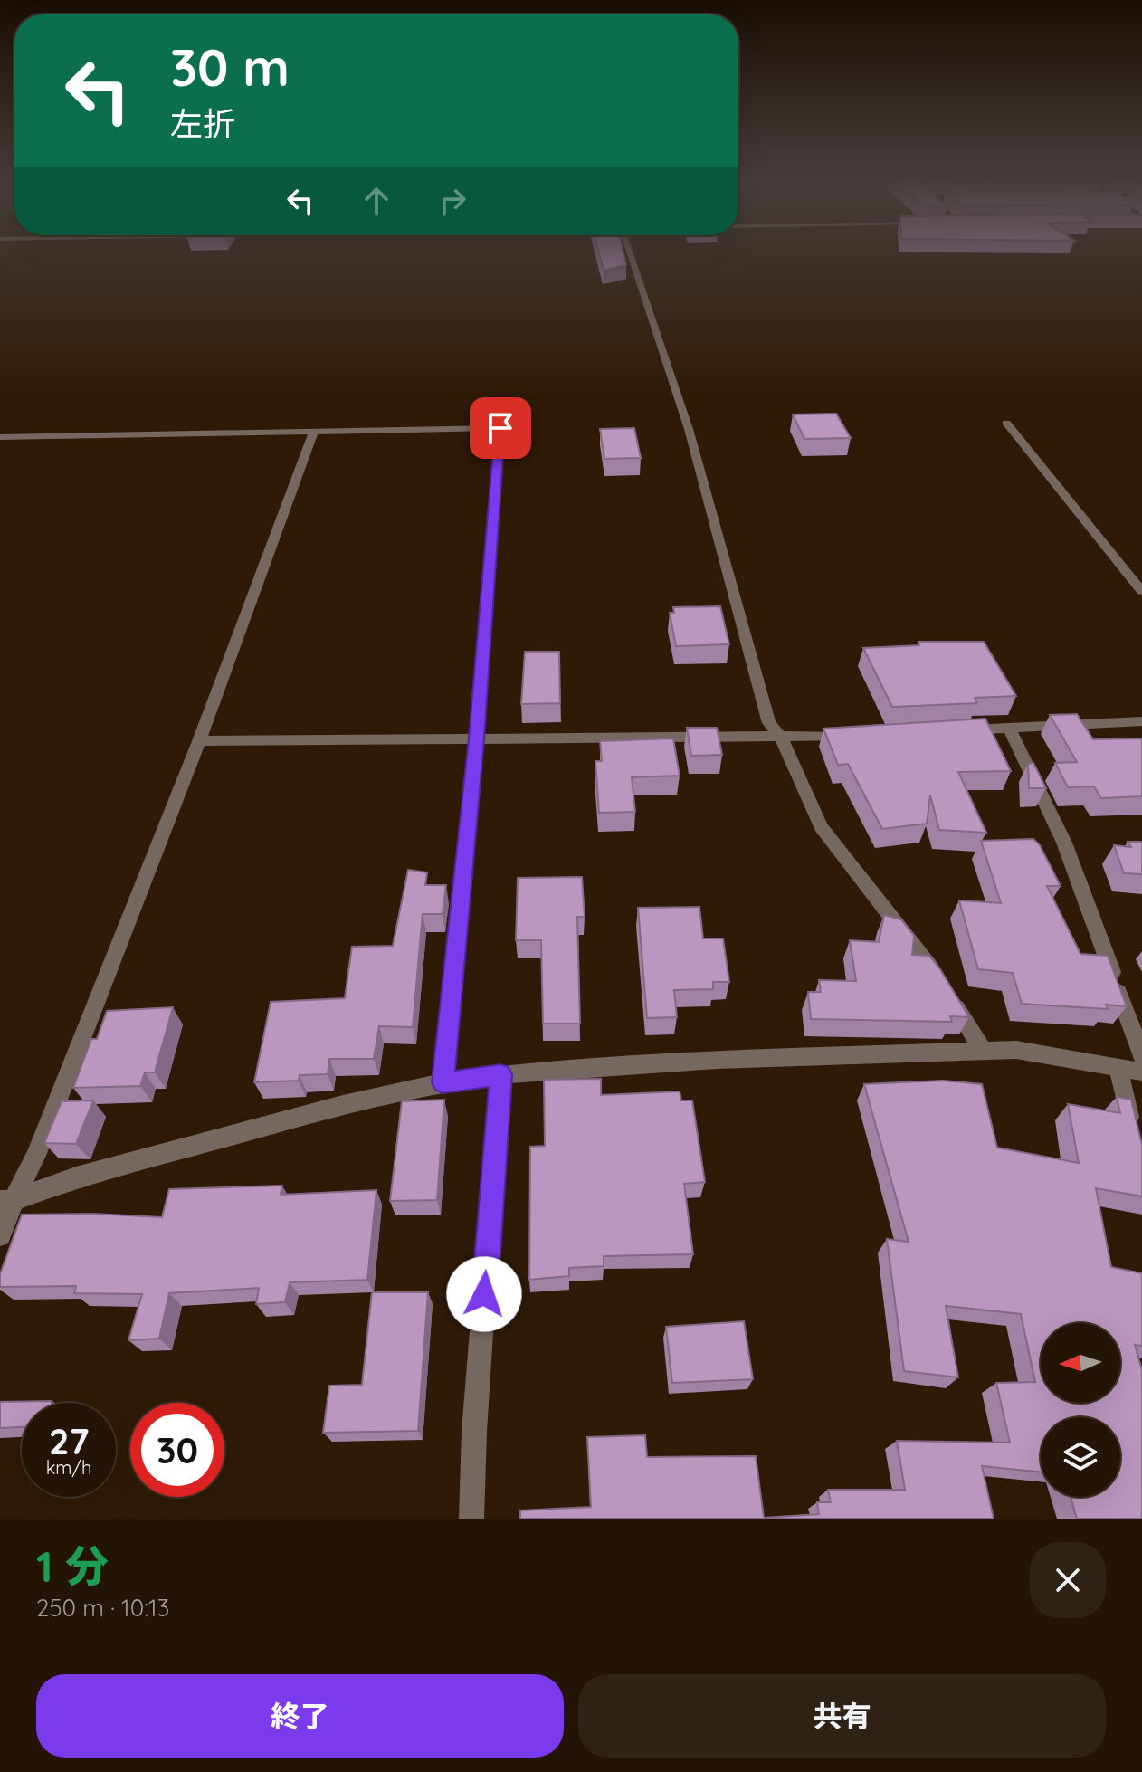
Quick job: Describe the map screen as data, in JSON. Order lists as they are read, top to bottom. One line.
{"north":"left","page":{"turn":["30 m","左折"],"speed":"27 km/h","limit":"30","heading":["1 分","250 m · 10:13"],"buttons":["終了","共有"]}}
